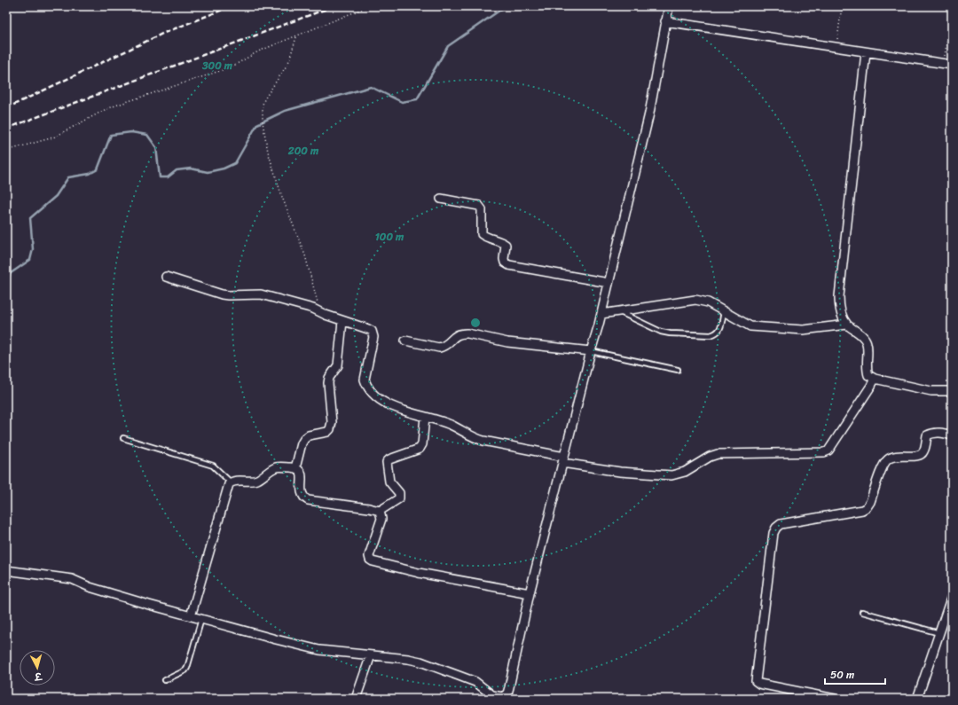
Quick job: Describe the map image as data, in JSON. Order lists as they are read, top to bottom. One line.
{"scale_bar":"50 m","north":"bottom","rings":["300 m","200 m","100 m"]}
